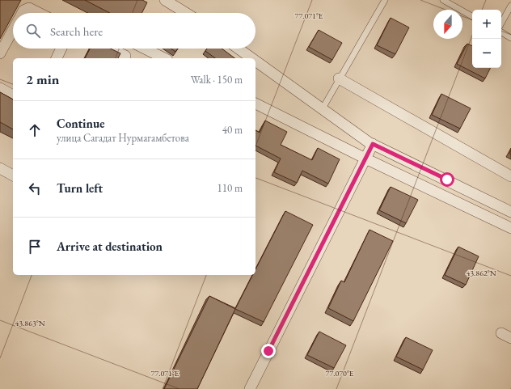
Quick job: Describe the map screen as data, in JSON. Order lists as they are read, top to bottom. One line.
{"north":"bottom","page":{"map_buttons":["+","−"],"search":"Search here","heading":["2 min","Walk · 150 m"],"list":[["Continue","улица Сагадат Нурмагамбетова","40 m"],["Turn left","110 m"],"Arrive at destination"]},"coordinates":["77.071°E","43.862°N","43.863°N","77.070°E"]}
